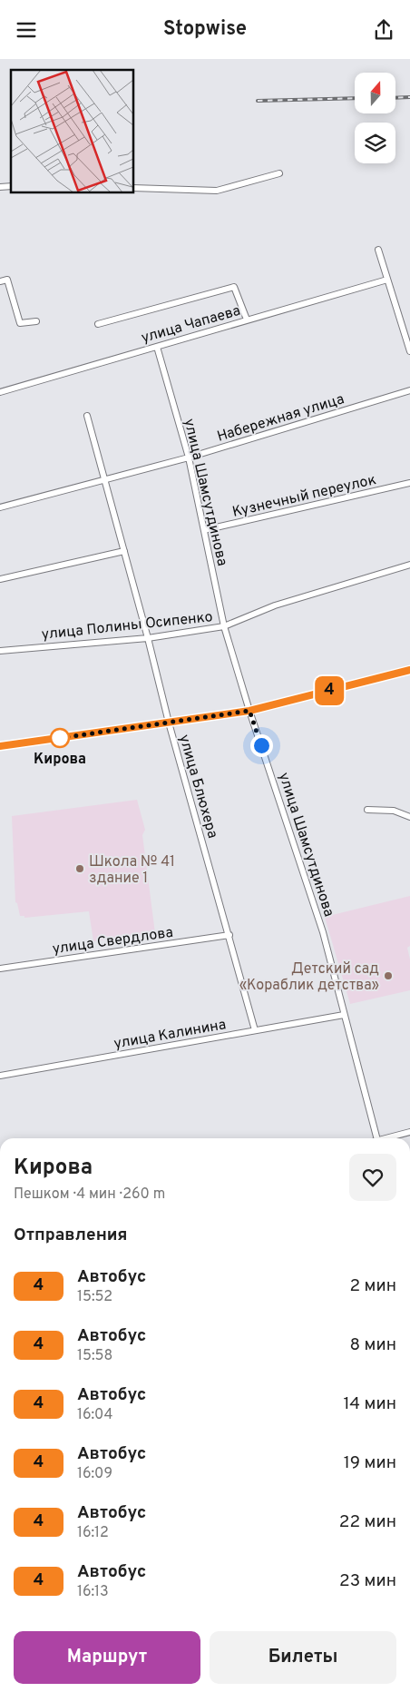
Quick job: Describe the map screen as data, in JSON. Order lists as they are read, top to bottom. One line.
{"streets":{"street":["улица Чапаева","Набережная улица","улица Шамсутдинова","Кузнечный переулок","улица Полины Осипенко","улица Блюхера","улица Свердлова","улица Калинина"]},"crossings":[["улица Чапаева","улица Шамсутдинова"],["Набережная улица","улица Шамсутдинова"],["Набережная улица","улица Блюхера"],["улица Шамсутдинова","Кузнечный переулок"],["улица Шамсутдинова","улица Полины Осипенко"],["улица Шамсутдинова","улица Калинина"],["улица Полины Осипенко","улица Блюхера"],["улица Блюхера","улица Свердлова"],["улица Блюхера","улица Калинина"]],"places":["Кирова","Школа № 41 здание 1","Детский сад «Кораблик детства»"],"lines":["bus line 4"],"north":"top","page":{"header":"Stopwise","on_map":"4","heading":[["Кирова","Пешком · 4 мин · 260 m"],"Отправления"],"list":[{"mark":"4","name":"Автобус","note":"15:52","value":"2 мин"},{"mark":"4","name":"Автобус","note":"15:58","value":"8 мин"},{"mark":"4","name":"Автобус","note":"16:04","value":"14 мин"},{"mark":"4","name":"Автобус","note":"16:09","value":"19 мин"},{"mark":"4","name":"Автобус","note":"16:12","value":"22 мин"},{"mark":"4","name":"Автобус","note":"16:13","value":"23 мин"}],"buttons":["Маршрут","Билеты"]}}
